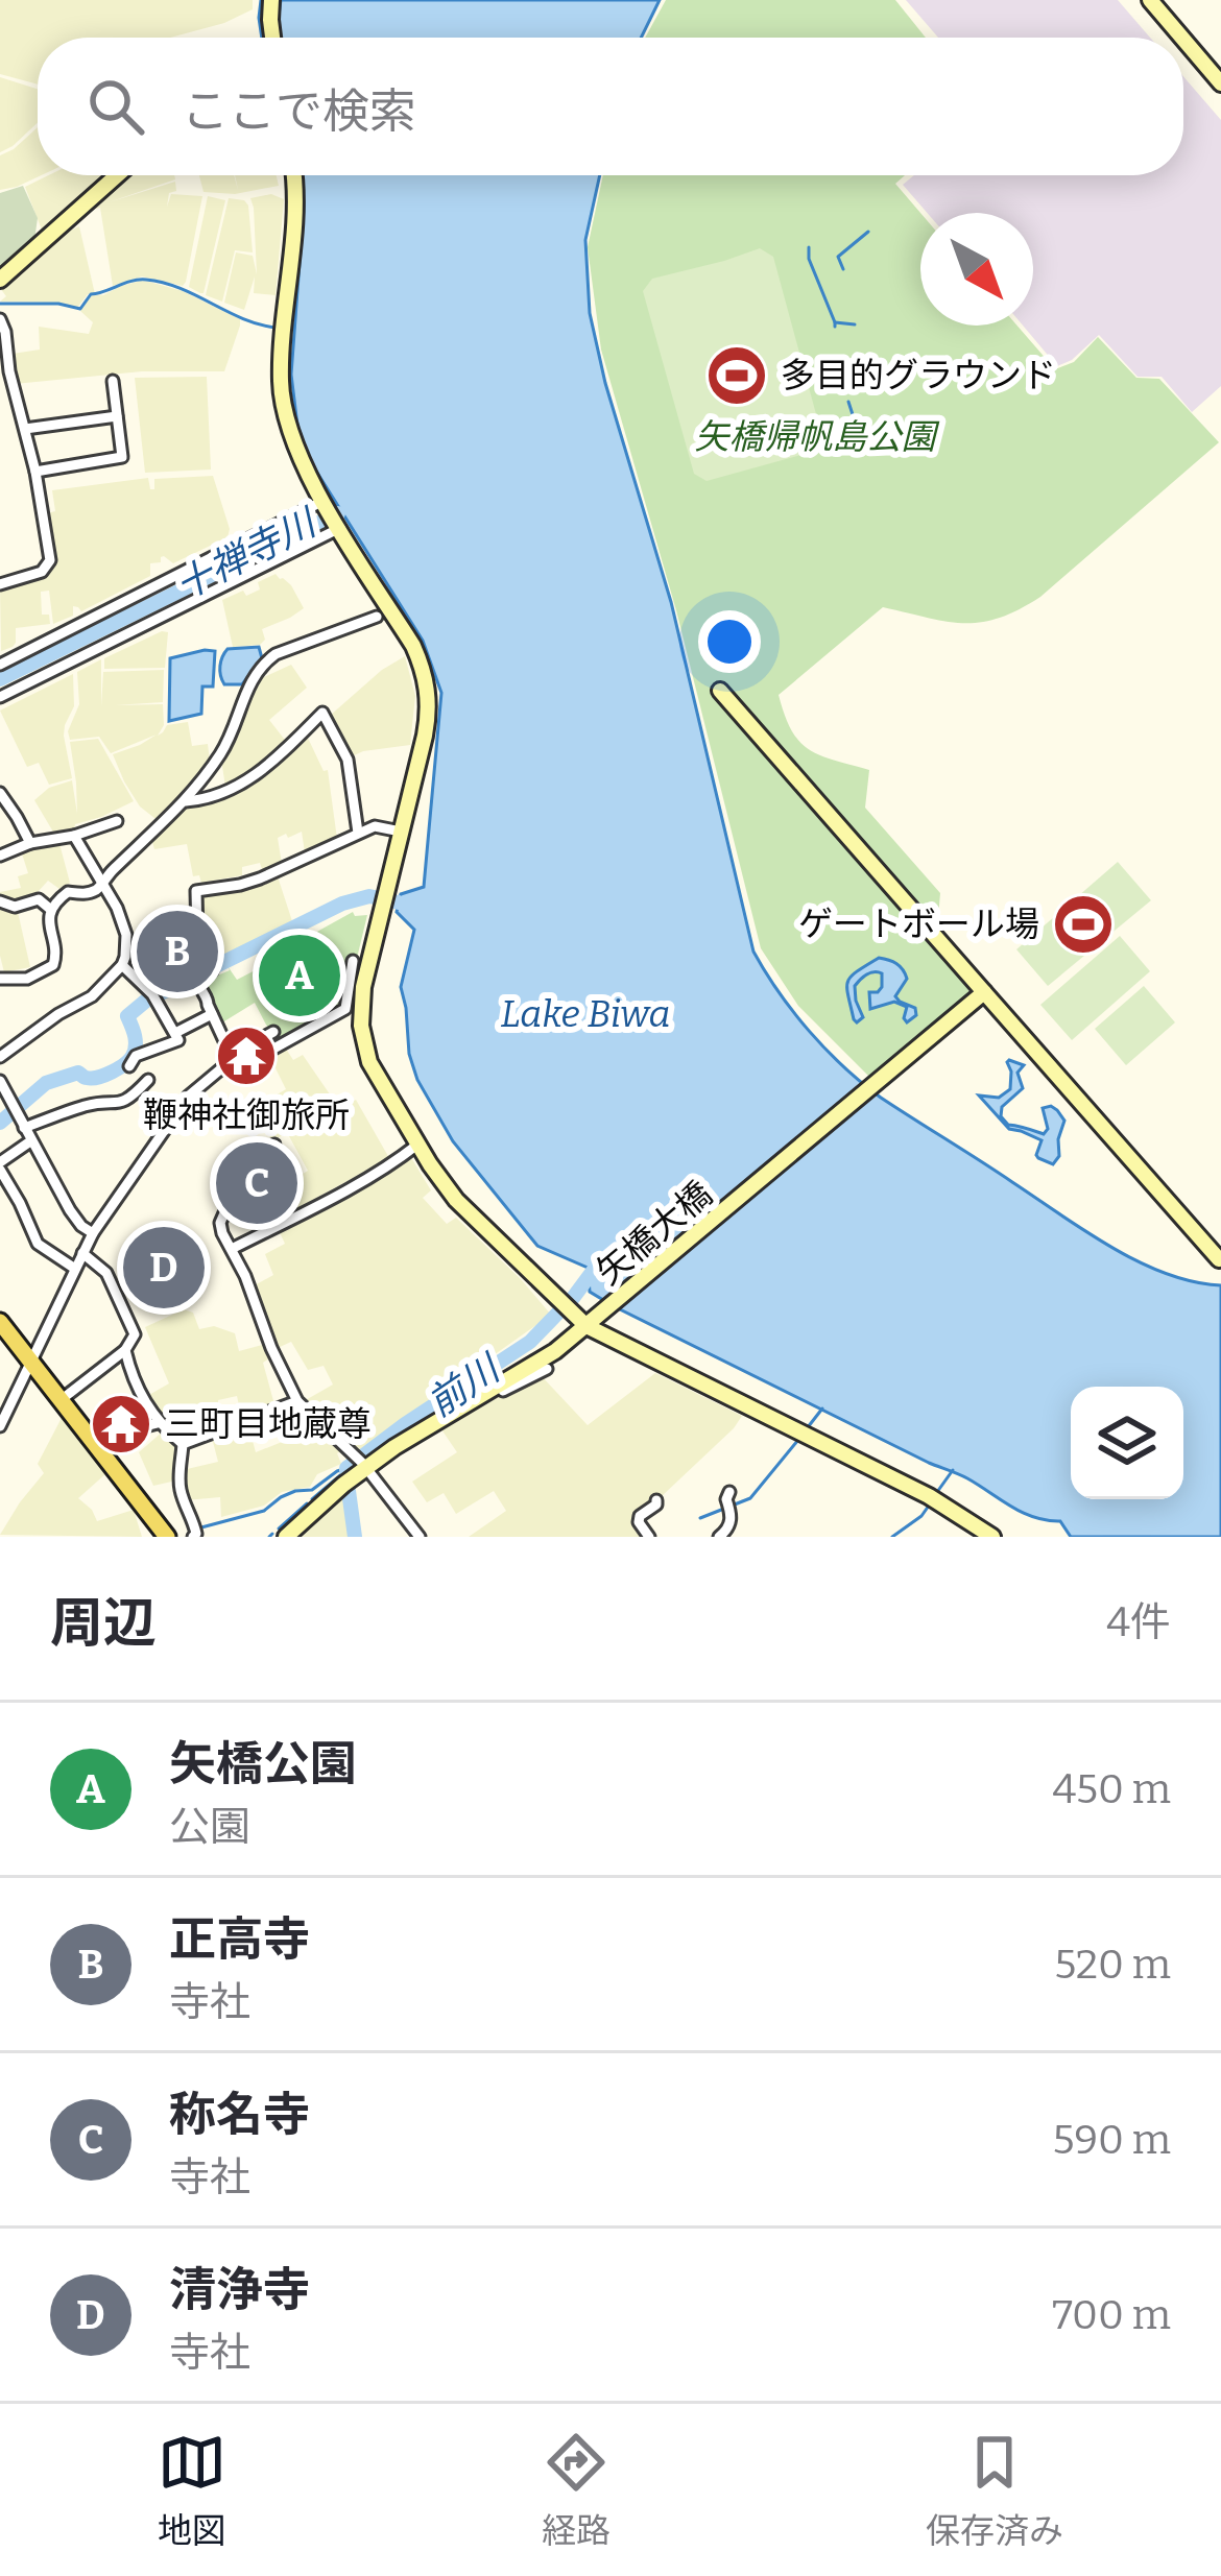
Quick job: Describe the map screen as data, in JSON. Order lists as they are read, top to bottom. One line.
{"streets":{"street":["矢橋大橋"]},"water":["十禅寺川","Lake Biwa","前川"],"parks":["矢橋帰帆島公園"],"places":{"sports":["多目的グラウンド","ゲートボール場"],"temple":["鞭神社御旅所","三町目地蔵尊"]},"north":"bottom right","page":{"search":"ここで検索","pins":["B","A","C","D"],"heading":["周辺","4件"],"list":[{"mark":"A","name":"矢橋公園","note":"公園","value":"450 m"},{"mark":"B","name":"正高寺","note":"寺社","value":"520 m"},{"mark":"C","name":"称名寺","note":"寺社","value":"590 m"},{"mark":"D","name":"清浄寺","note":"寺社","value":"700 m"}],"nav":["地図","経路","保存済み"]}}
